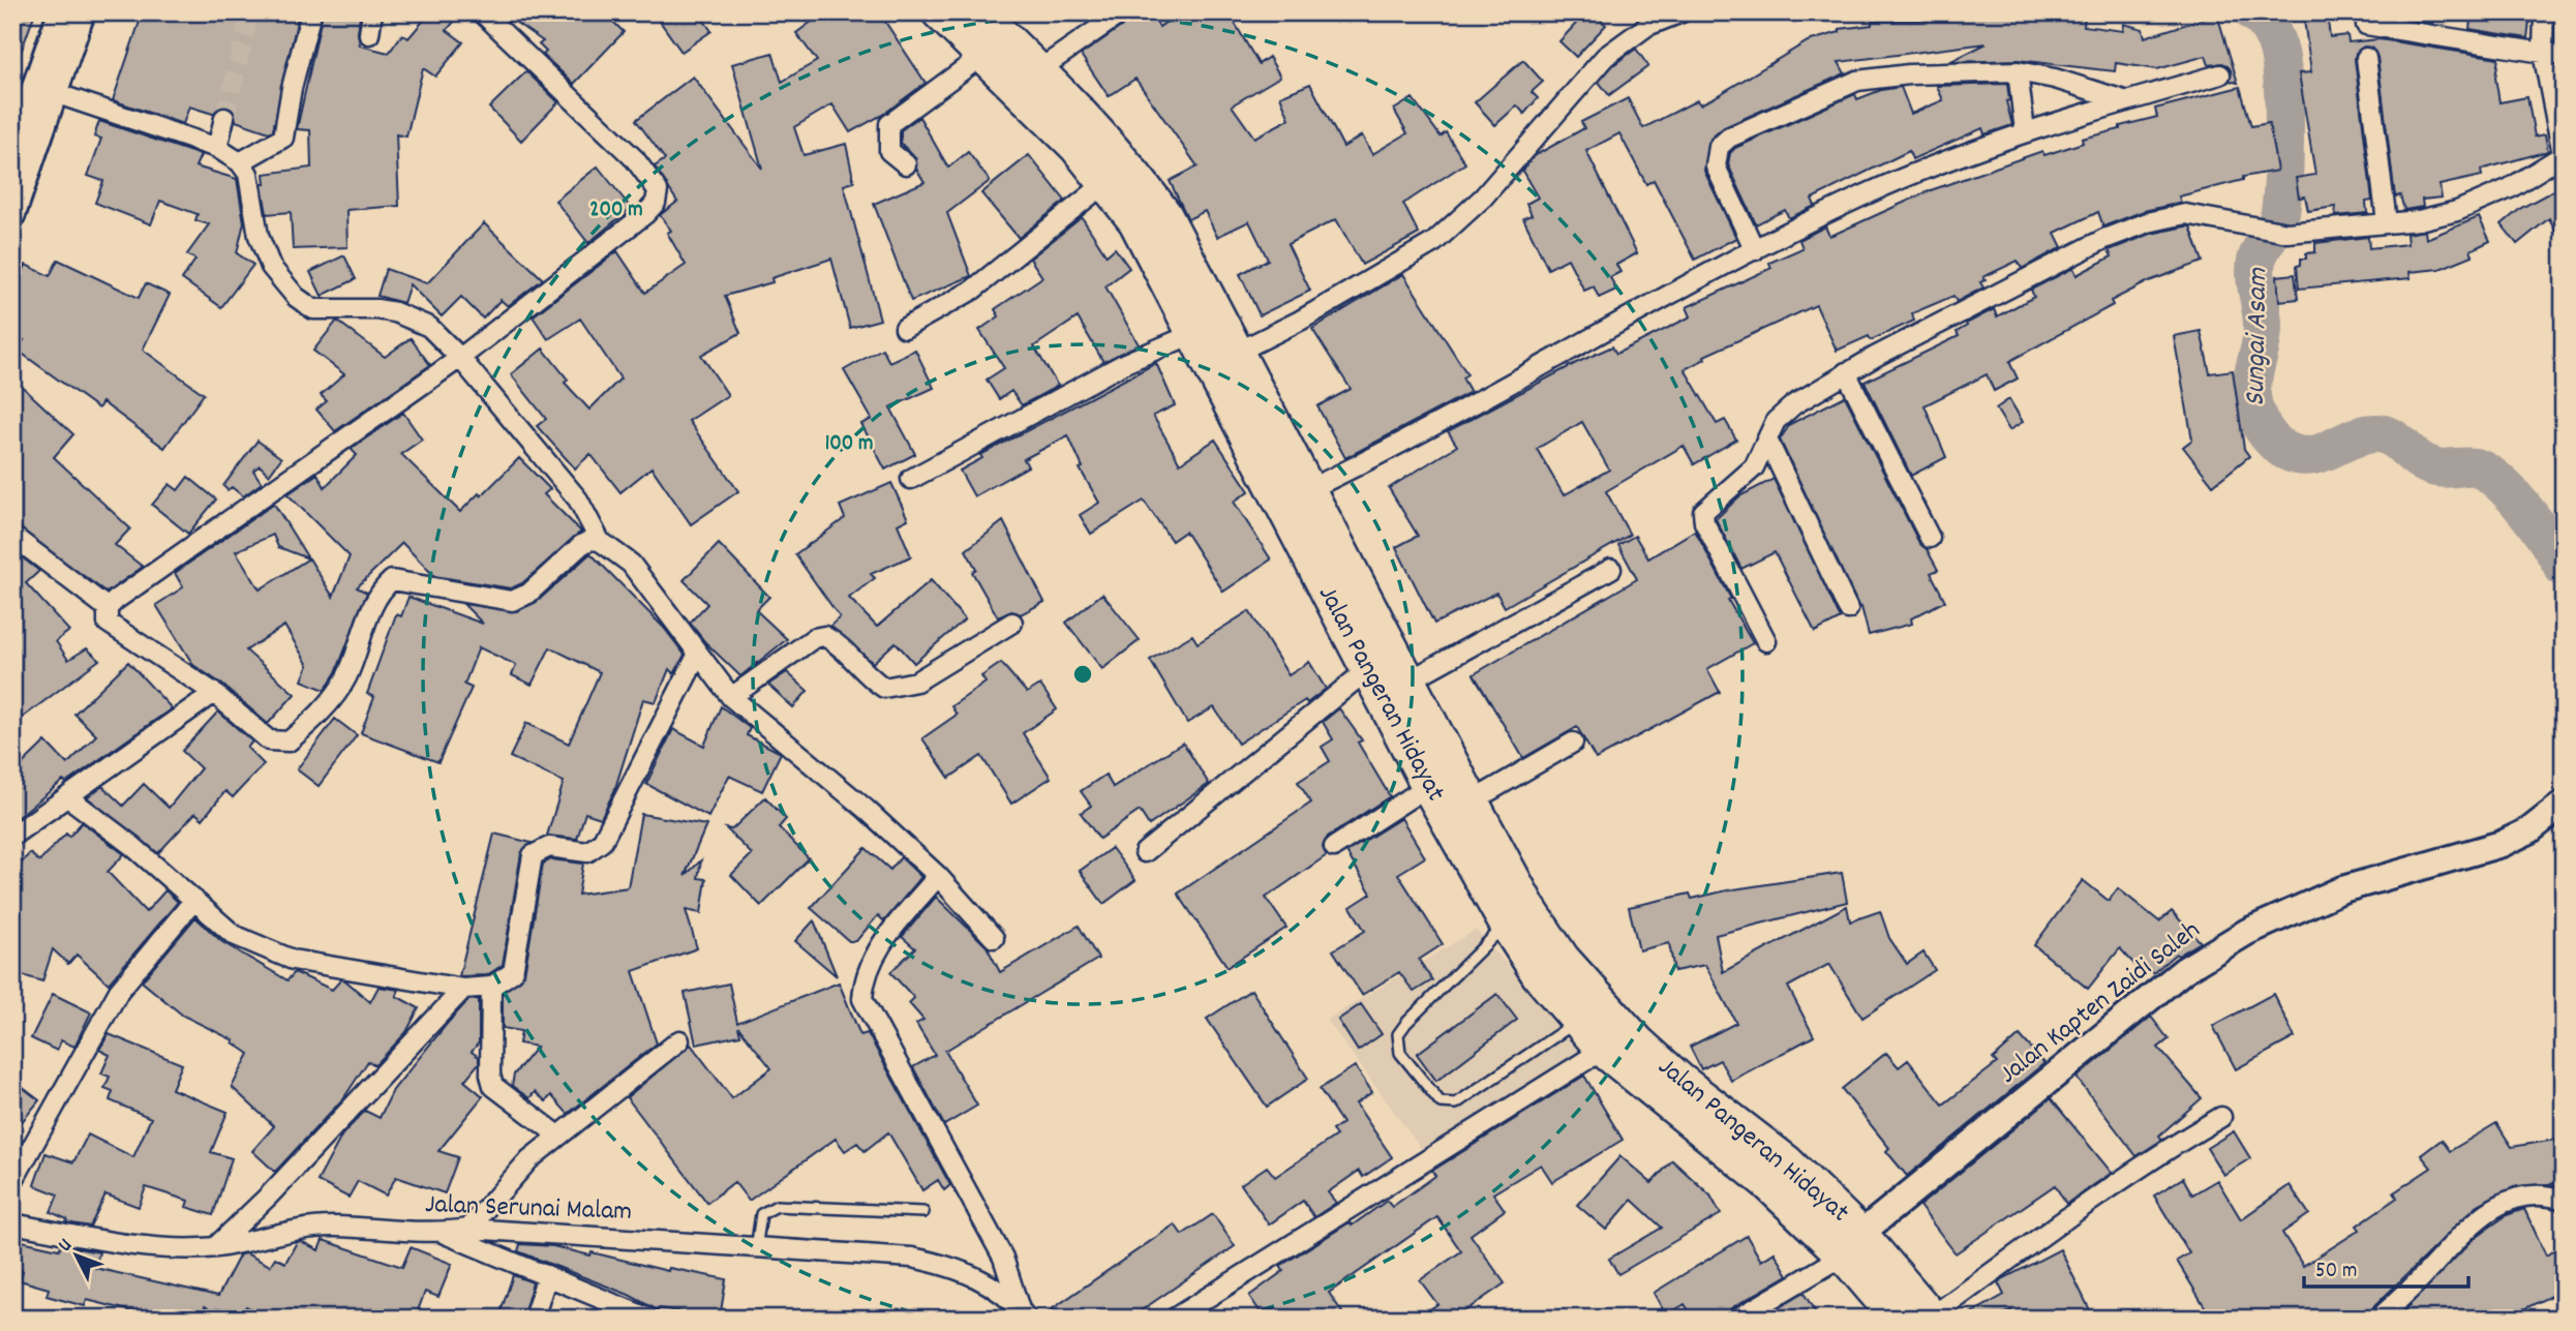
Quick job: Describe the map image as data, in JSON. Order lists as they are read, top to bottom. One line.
{"streets":{"highway":["Jalan Pangeran Hidayat"],"street":["Jalan Kapten Zaidi Saleh","Jalan Serunai Malam"]},"crossings":[["Jalan Pangeran Hidayat","Jalan Kapten Zaidi Saleh"]],"water":["Sungai Asam"],"scale_bar":"50 m","north":"top left","rings":["200 m","100 m"]}
